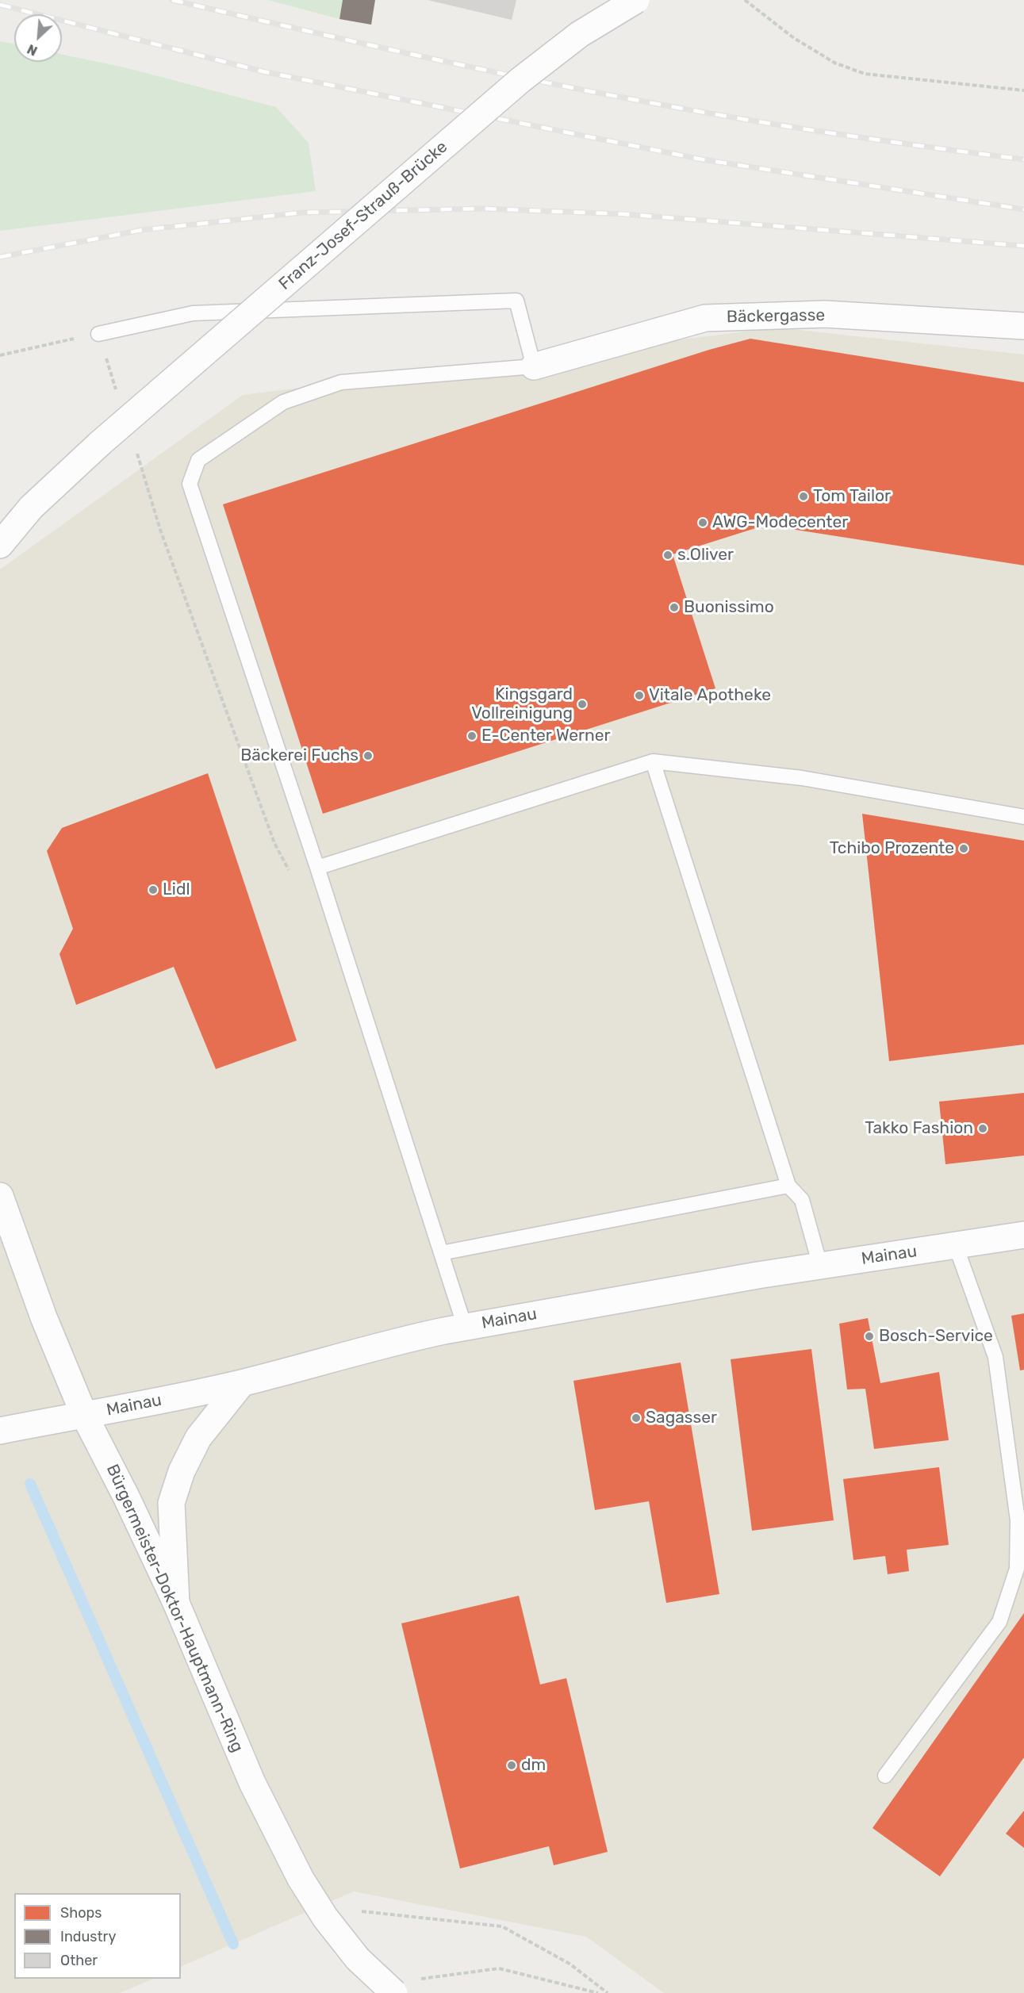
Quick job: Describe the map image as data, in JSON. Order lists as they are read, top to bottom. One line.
{"streets":{"street":["Franz-Josef-Strauß-Brücke","Bäckergasse","Mainau","Bürgermeister-Doktor-Hauptmann-Ring"]},"crossings":[["Mainau","Bürgermeister-Doktor-Hauptmann-Ring"]],"places":["Tom Tailor","AWG-Modecenter","s.Oliver","Buonissimo","Vitale Apotheke","Kingsgard Vollreinigung","E-Center Werner","Bäckerei Fuchs","Tchibo Prozente","Lidl","Takko Fashion","Bosch-Service","Sagasser","dm"],"legend":["Shops","Industry","Other"],"north":"bottom left"}
